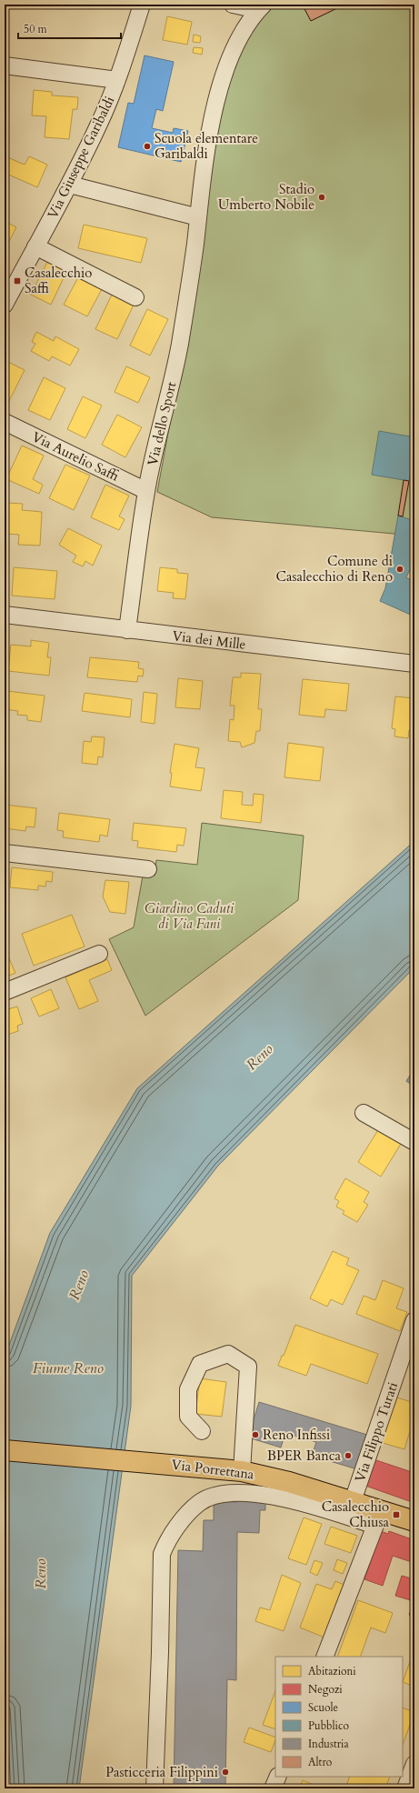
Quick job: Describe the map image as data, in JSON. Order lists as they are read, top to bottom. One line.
{"streets":{"main road":["Via Porrettana"],"street":["Via Giuseppe Garibaldi","Via dello Sport","Via Aurelio Saffi","Via dei Mille","Via Filippo Turati"]},"crossings":[["Via dello Sport","Via Aurelio Saffi"],["Via dello Sport","Via dei Mille"],["Via Filippo Turati","Via Porrettana"]],"water":["Reno","Fiume Reno"],"parks":["Giardino Caduti di Via Fani"],"places":{"other":["Scuola elementare Garibaldi","Stadio Umberto Nobile","Comune di Casalecchio di Reno","Reno Infissi","BPER Banca","Pasticceria Filippini"],"transit":["Casalecchio Saffi","Casalecchio Chiusa"]},"legend":["Abitazioni","Negozi","Scuole","Pubblico","Industria","Altro"],"scale_bar":"50 m"}
